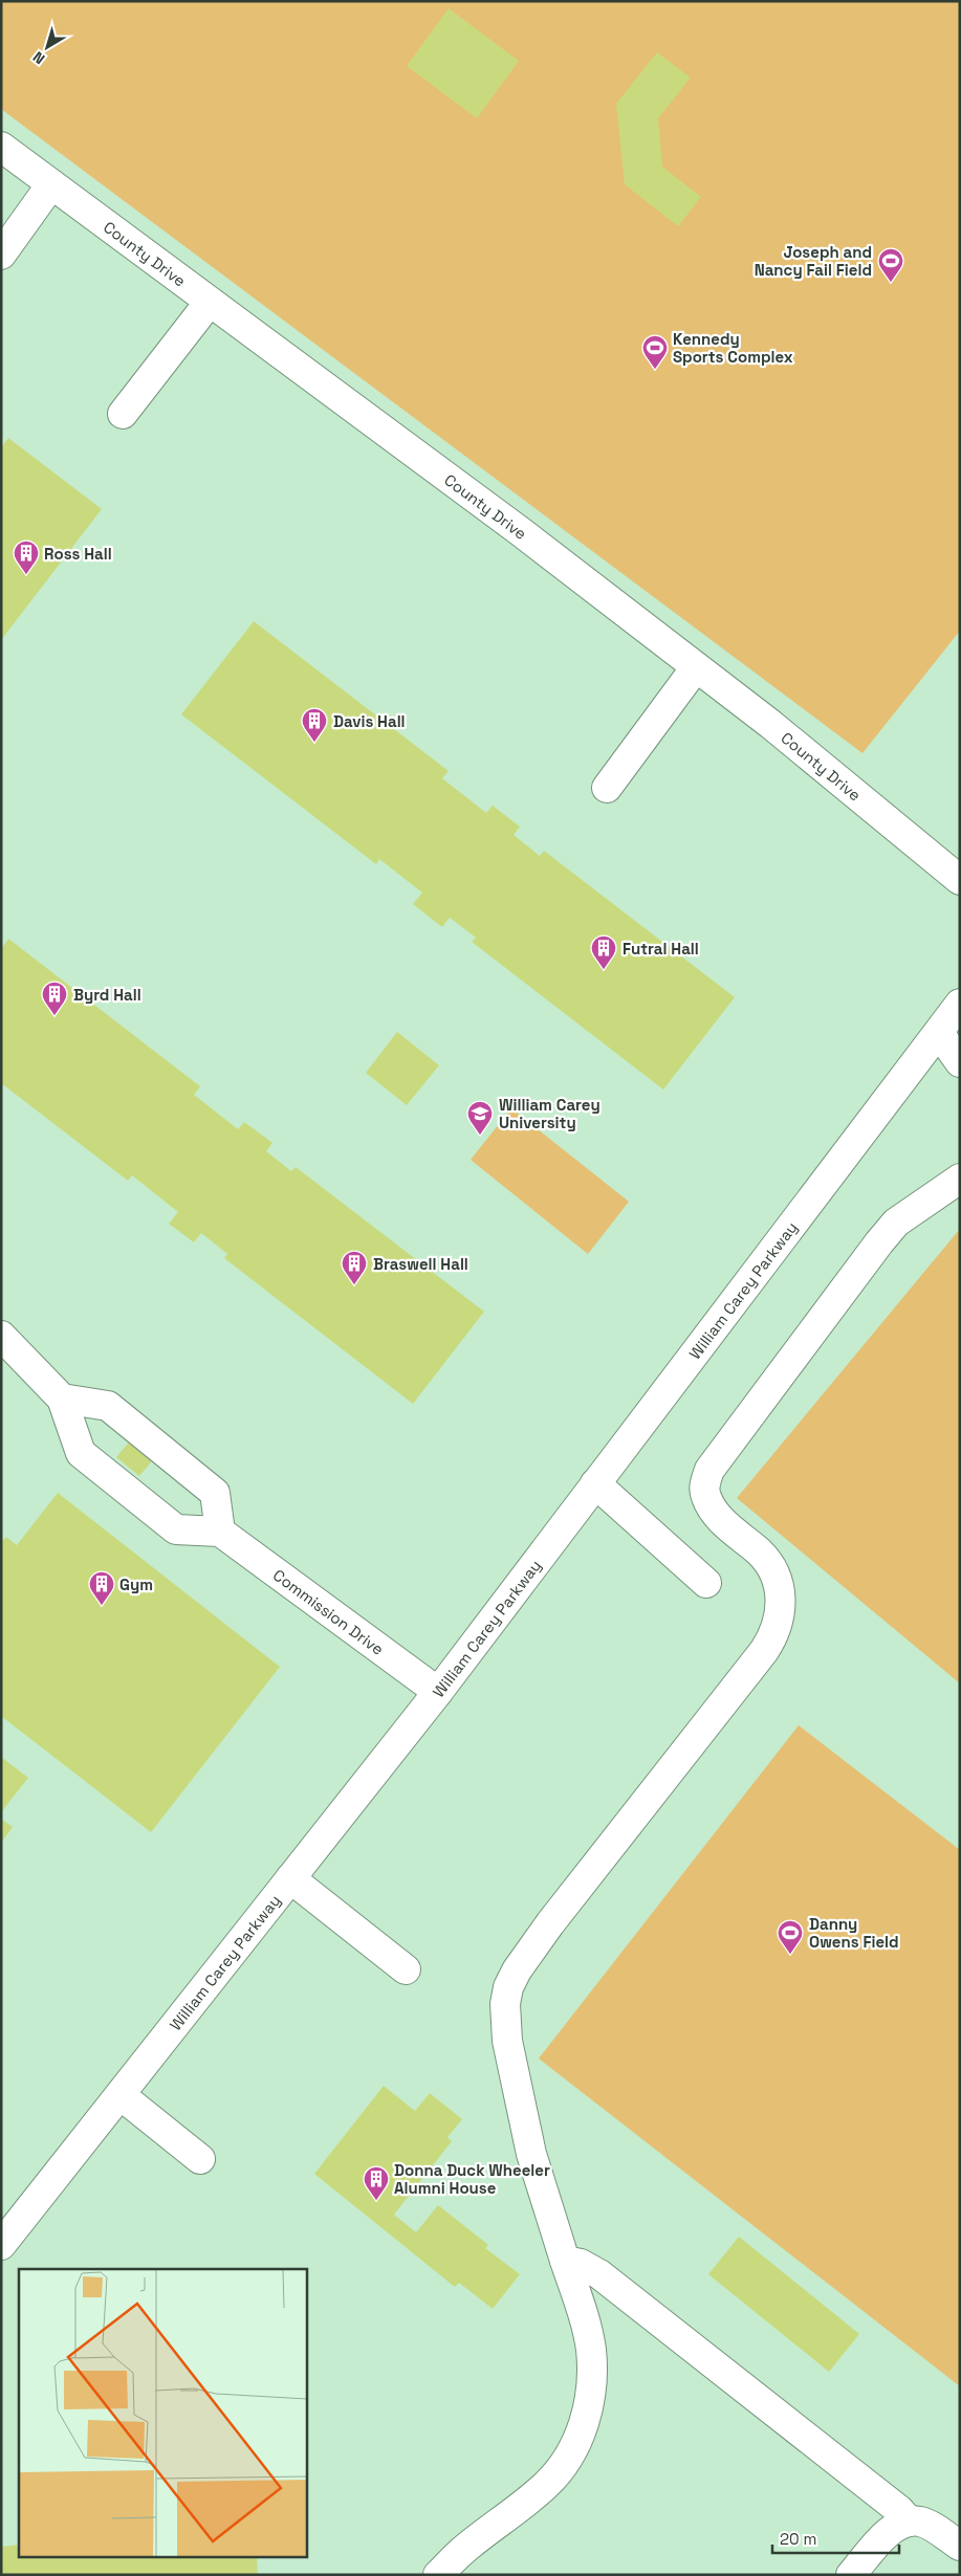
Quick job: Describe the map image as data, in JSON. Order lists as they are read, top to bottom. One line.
{"streets":{"street":["County Drive","William Carey Parkway","Commission Drive"]},"crossings":[["William Carey Parkway","Commission Drive"]],"places":{"sports":["Joseph and Nancy Fail Field","Kennedy Sports Complex","Danny Owens Field"],"building":["Ross Hall","Davis Hall","Futral Hall","Byrd Hall","Braswell Hall","Gym","Donna Duck Wheeler Alumni House"],"school or university":["William Carey University"]},"scale_bar":"20 m","north":"bottom left"}
